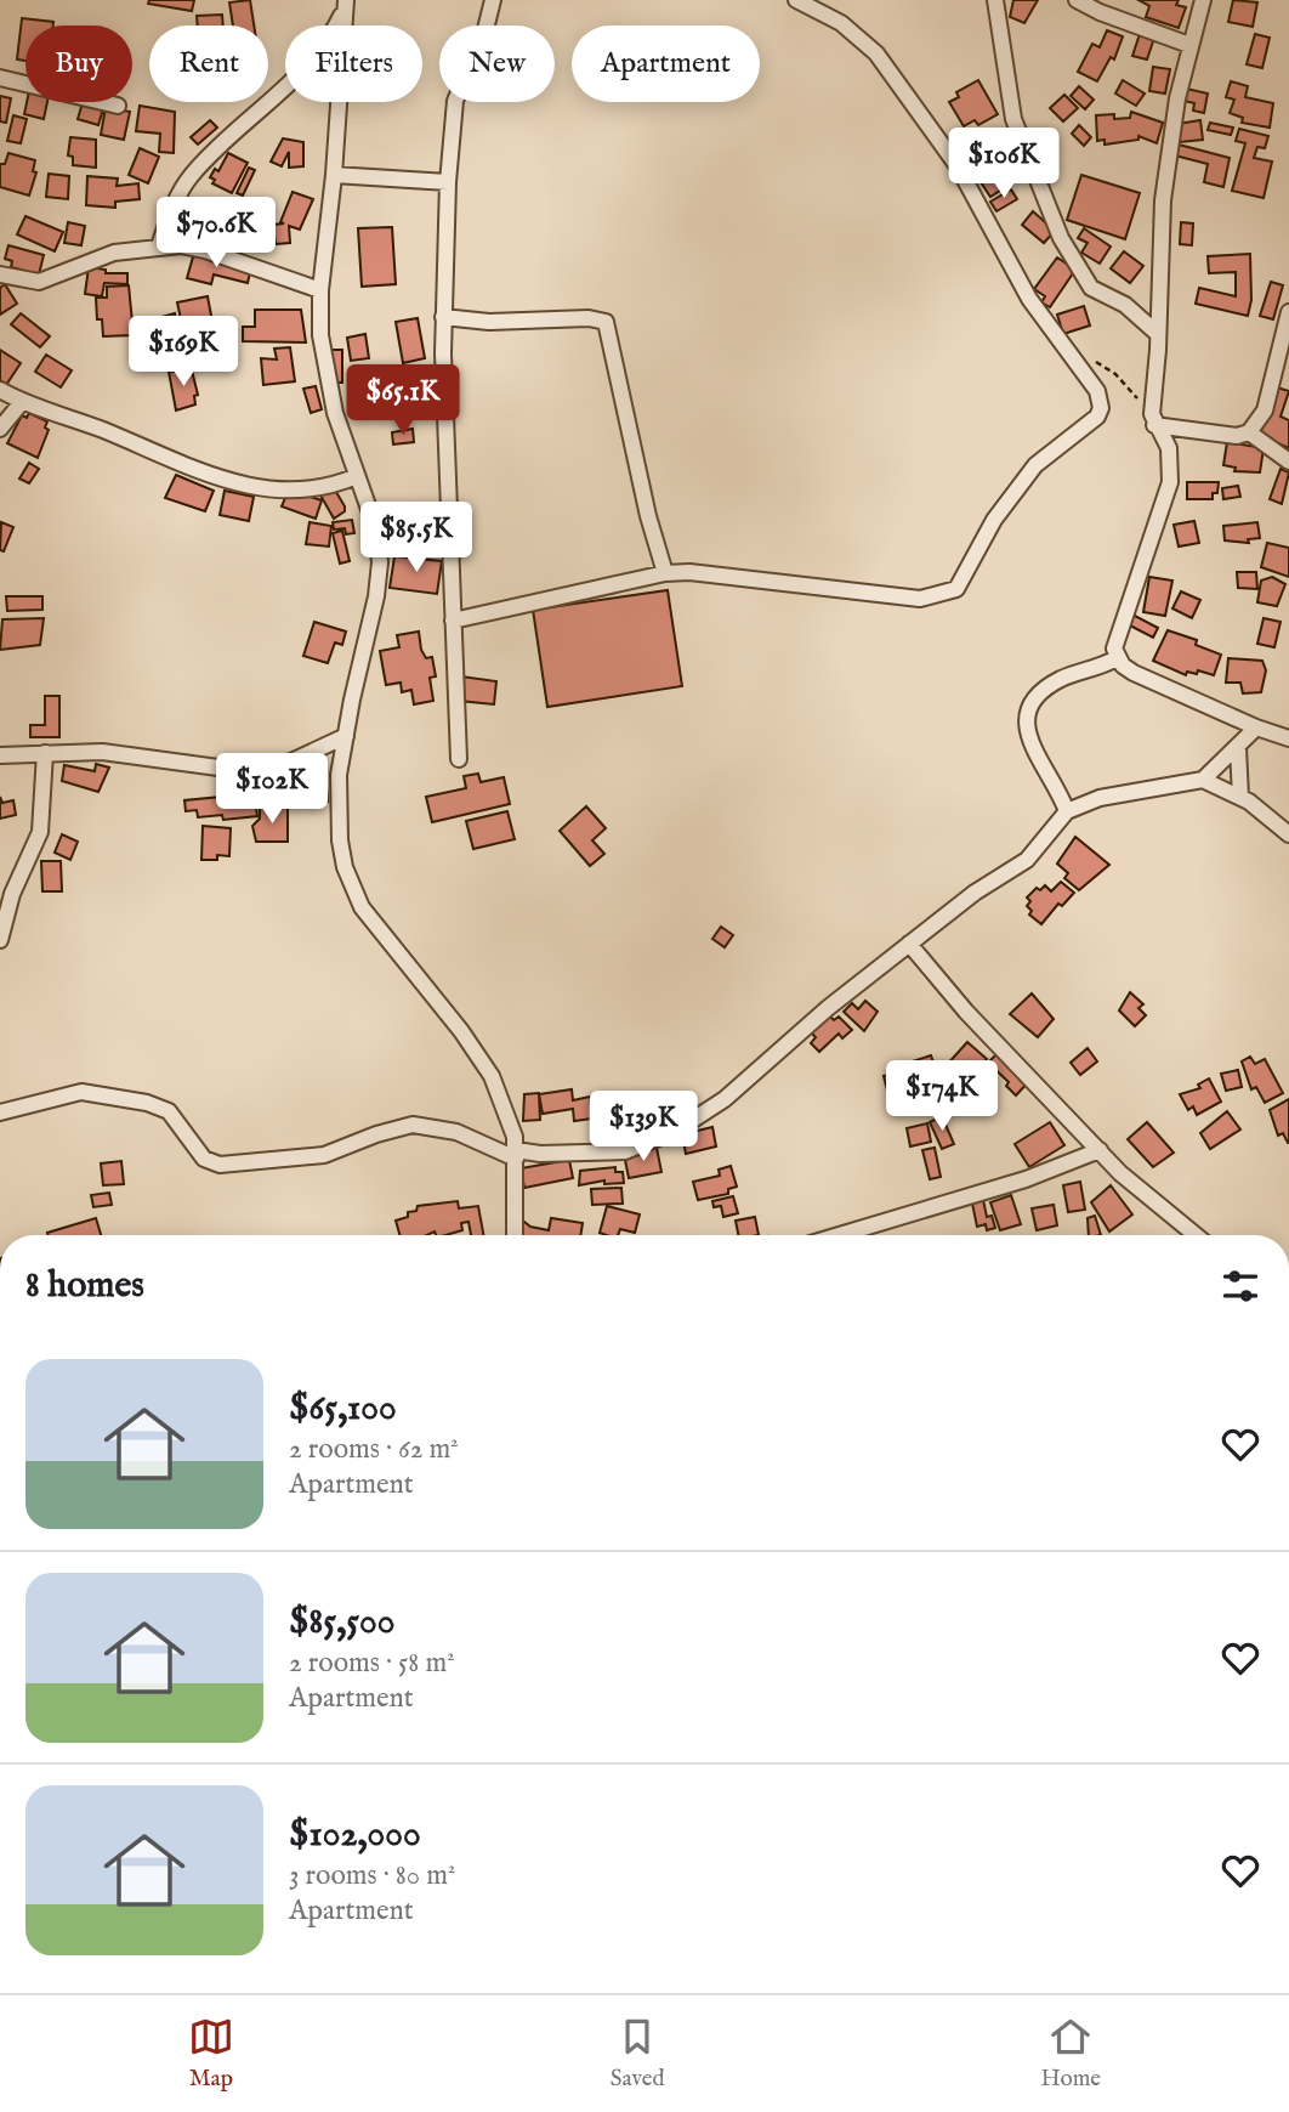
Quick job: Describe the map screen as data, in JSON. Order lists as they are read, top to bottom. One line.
{"page":{"chip":["Buy","Rent","Filters","New","Apartment"],"price":["$106K","$70.6K","$169K","$65.1K","$85.5K","$102K","$174K","$139K"],"heading":"8 homes","list":[{"name":"$65,100","note":"2 rooms · 62 m² · Apartment"},{"name":"$85,500","note":"2 rooms · 58 m² · Apartment"},{"name":"$102,000","note":"3 rooms · 80 m² · Apartment"}],"tabs":["Map","Saved","Home"]}}
